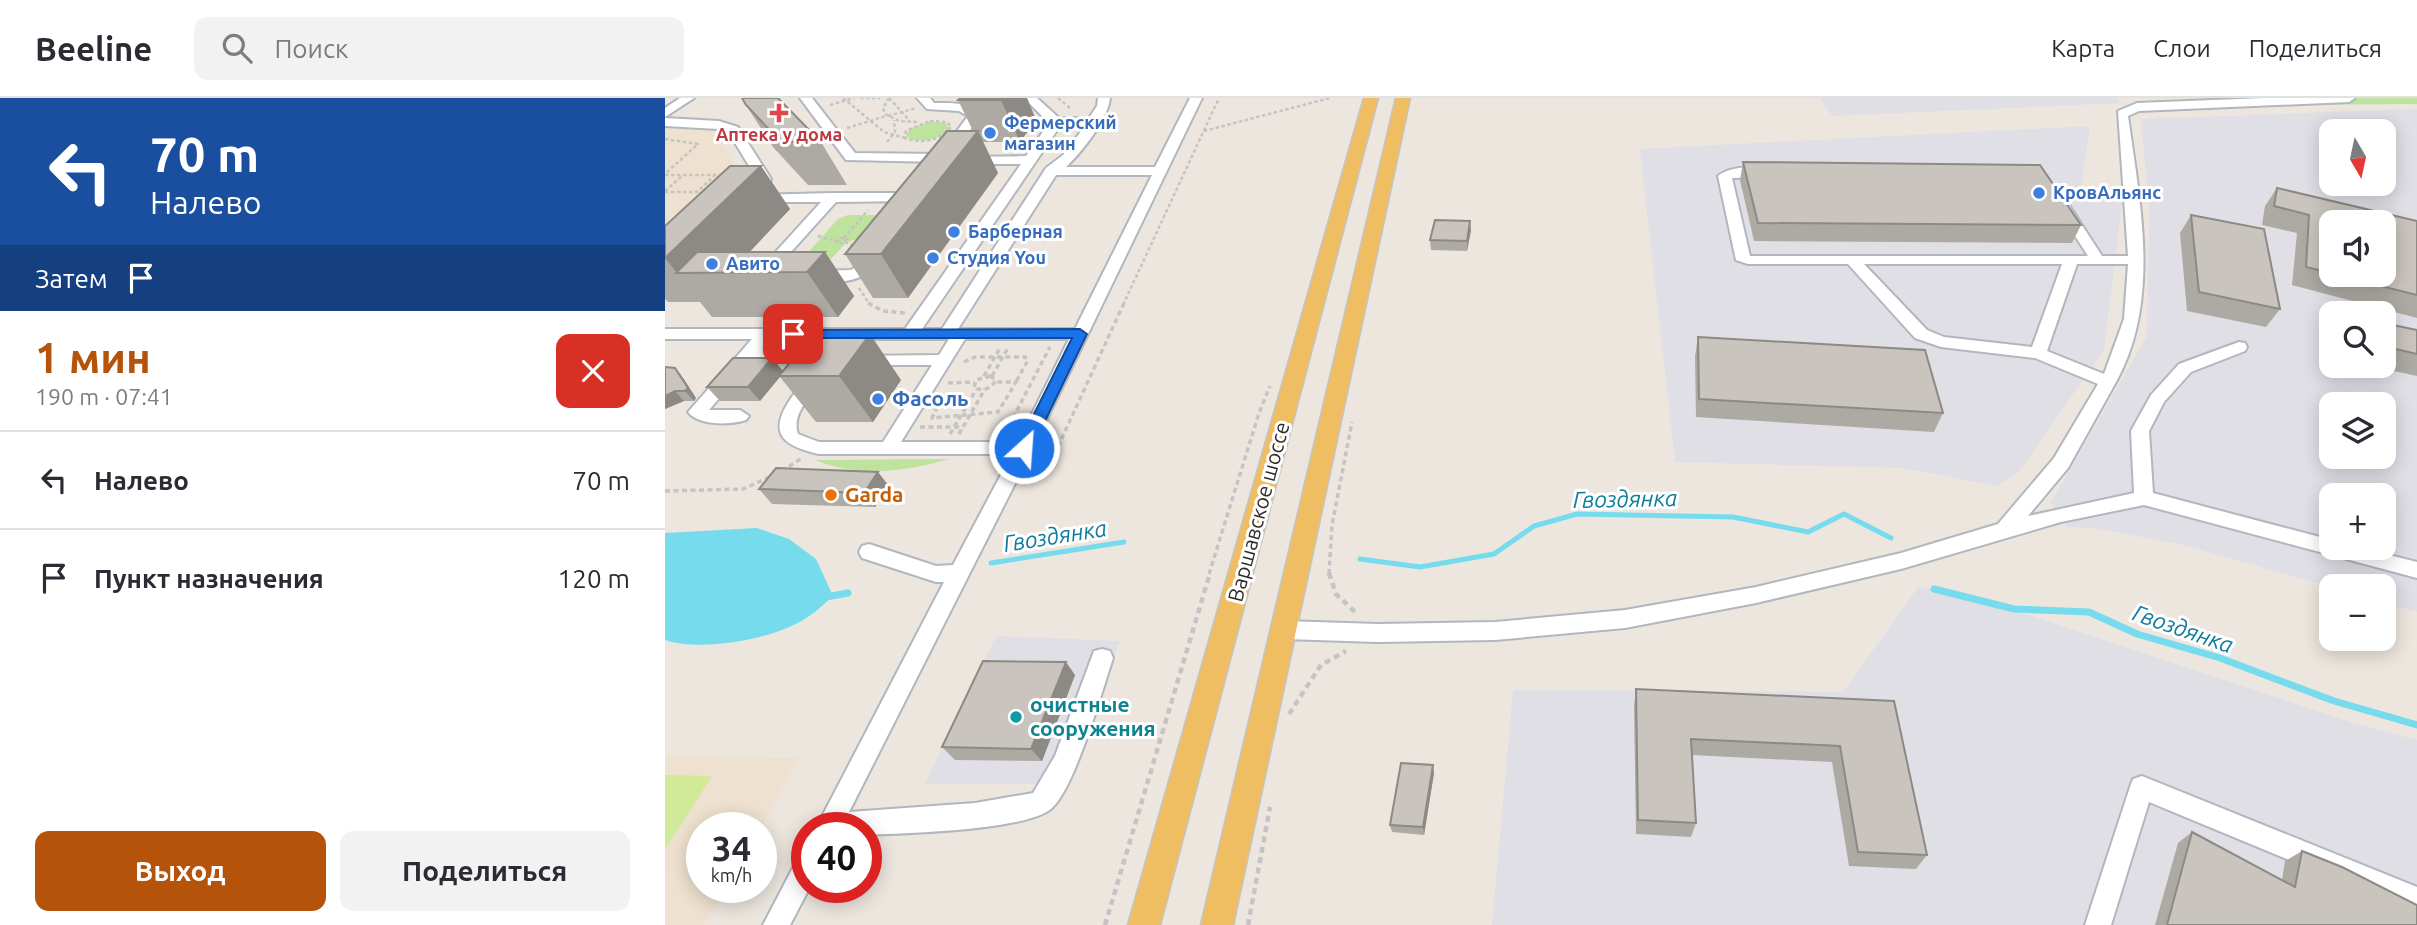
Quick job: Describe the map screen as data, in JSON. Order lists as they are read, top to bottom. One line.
{"streets":{"main road":["Варшавское шоссе"]},"water":["Гвоздянка"],"places":{"health":["Аптека у дома"],"other":["Фермерский магазин","КровАльянс","Барберная","Студия You","Авито","Фасоль","Garda","очистные сооружения"]},"north":"bottom","page":{"header":"Beeline","search":"Поиск","nav":["Карта","Слои","Поделиться"],"turn":["70 m","Налево"],"map_buttons":["+","−"],"then":"Затем","heading":["1 мин","190 m · 07:41"],"list":[{"name":"Налево","value":"70 m"},{"name":"Пункт назначения","value":"120 m"}],"speed":"34 km/h","limit":"40","buttons":["Выход","Поделиться"]}}
